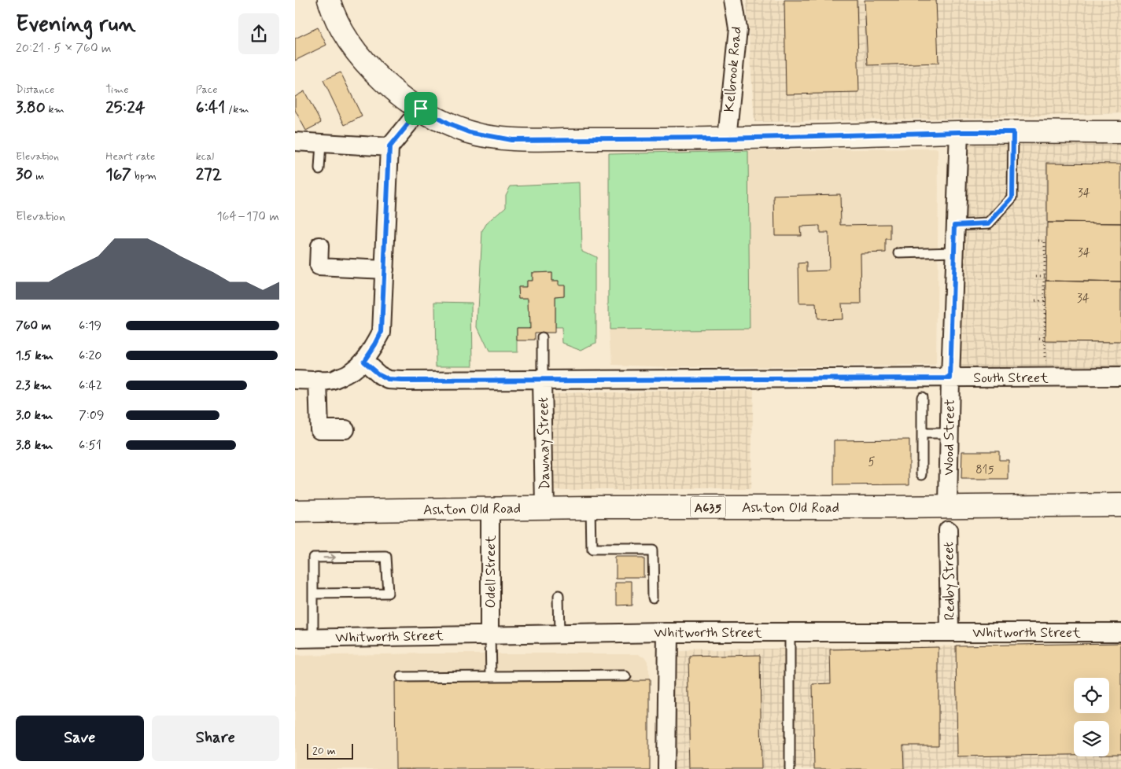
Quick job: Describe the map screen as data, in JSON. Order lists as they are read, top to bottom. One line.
{"streets":{"main road":["A635","Ashton Old Road"],"street":["Kelbrook Road","South Street","Wood Street","Dawnay Street","Odell Street","Redby Street","Whitworth Street"]},"crossings":[["South Street","Wood Street"],["South Street","Dawnay Street"],["Wood Street","Ashton Old Road"],["Dawnay Street","Ashton Old Road"],["Ashton Old Road","Odell Street"],["Odell Street","Whitworth Street"],["Redby Street","Whitworth Street"]],"house_numbers":["34","34","34","5","815"],"scale_bar":"20 m","page":{"heading":["Evening run","20:21 · 5 × 760 m"],"stats":[["Distance","3.80 km"],["Time","25:24"],["Pace","6:41 /km"],["Elevation","30 m"],["Heart rate","167 bpm"],["kcal","272"]],"chart":["Elevation","164–170 m"],"list":[{"name":"760 m","note":"6:19"},{"name":"1.5 km","note":"6:20"},{"name":"2.3 km","note":"6:42"},{"name":"3.0 km","note":"7:09"},{"name":"3.8 km","note":"6:51"}],"buttons":["Save","Share"],"scale":"20 m"}}
